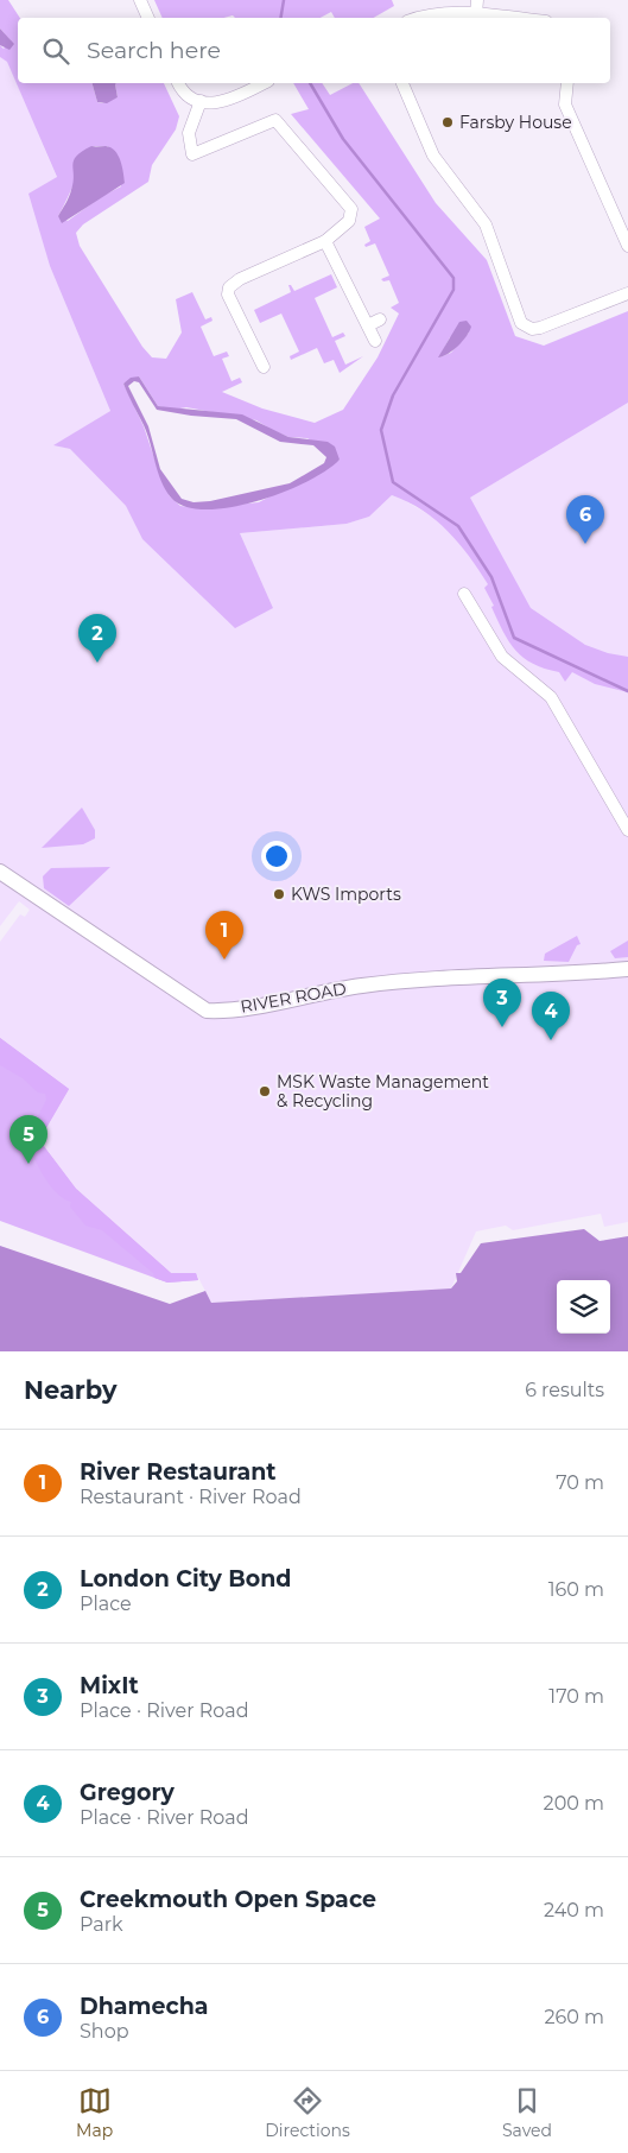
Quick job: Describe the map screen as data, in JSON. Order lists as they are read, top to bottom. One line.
{"streets":{"street":["RIVER ROAD"]},"places":["Farsby House","KWS Imports","MSK Waste Management & Recycling"],"page":{"search":"Search here","pins":["6","2","1","3","4","5"],"heading":["Nearby","6 results"],"list":[{"mark":"1","name":"River Restaurant","note":"Restaurant · River Road","value":"70 m"},{"mark":"2","name":"London City Bond","note":"Place","value":"160 m"},{"mark":"3","name":"MixIt","note":"Place · River Road","value":"170 m"},{"mark":"4","name":"Gregory","note":"Place · River Road","value":"200 m"},{"mark":"5","name":"Creekmouth Open Space","note":"Park","value":"240 m"},{"mark":"6","name":"Dhamecha","note":"Shop","value":"260 m"}],"nav":["Map","Directions","Saved"]}}
